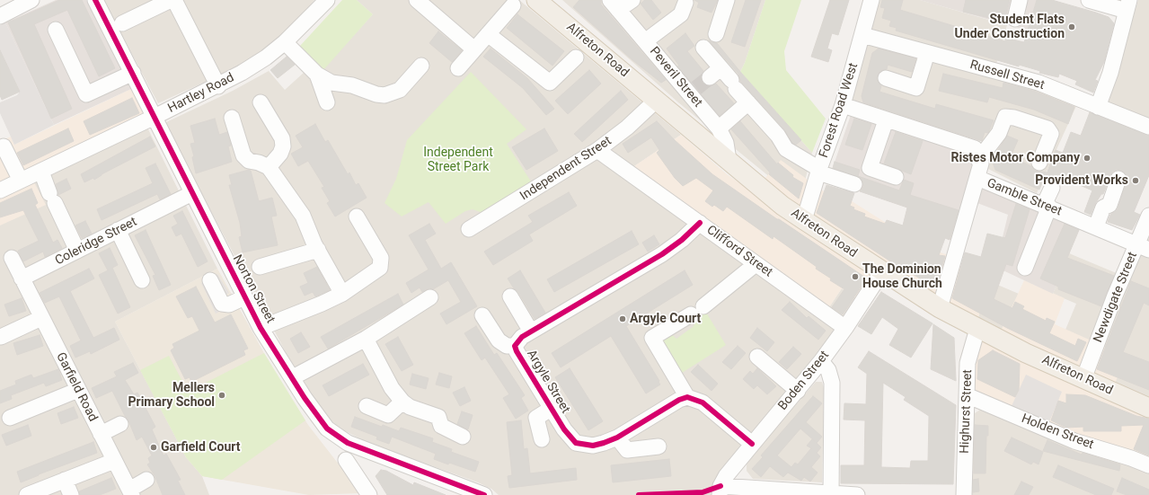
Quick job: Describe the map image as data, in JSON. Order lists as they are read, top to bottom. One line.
{"streets":{"main road":["Alfreton Road"],"street":["Russell Street","Peveril Street","Hartley Road","Forest Road West","Independent Street","Gamble Street","Coleridge Street","Clifford Street","Norton Street","Newdigate Street","Boden Street","Argyle Street","Garfield Road","Highurst Street","Holden Street"]},"crossings":[["Alfreton Road","Peveril Street"],["Alfreton Road","Forest Road West"],["Alfreton Road","Independent Street"],["Alfreton Road","Newdigate Street"],["Alfreton Road","Boden Street"],["Alfreton Road","Highurst Street"],["Russell Street","Forest Road West"],["Hartley Road","Norton Street"],["Independent Street","Clifford Street"],["Gamble Street","Newdigate Street"],["Coleridge Street","Norton Street"],["Coleridge Street","Garfield Road"],["Clifford Street","Boden Street"],["Clifford Street","Argyle Street"],["Highurst Street","Holden Street"]],"parks":["Independent Street Park"],"places":["Student Flats Under Construction","Ristes Motor Company","Provident Works","The Dominion House Church","Argyle Court","Mellers Primary School","Garfield Court"]}
